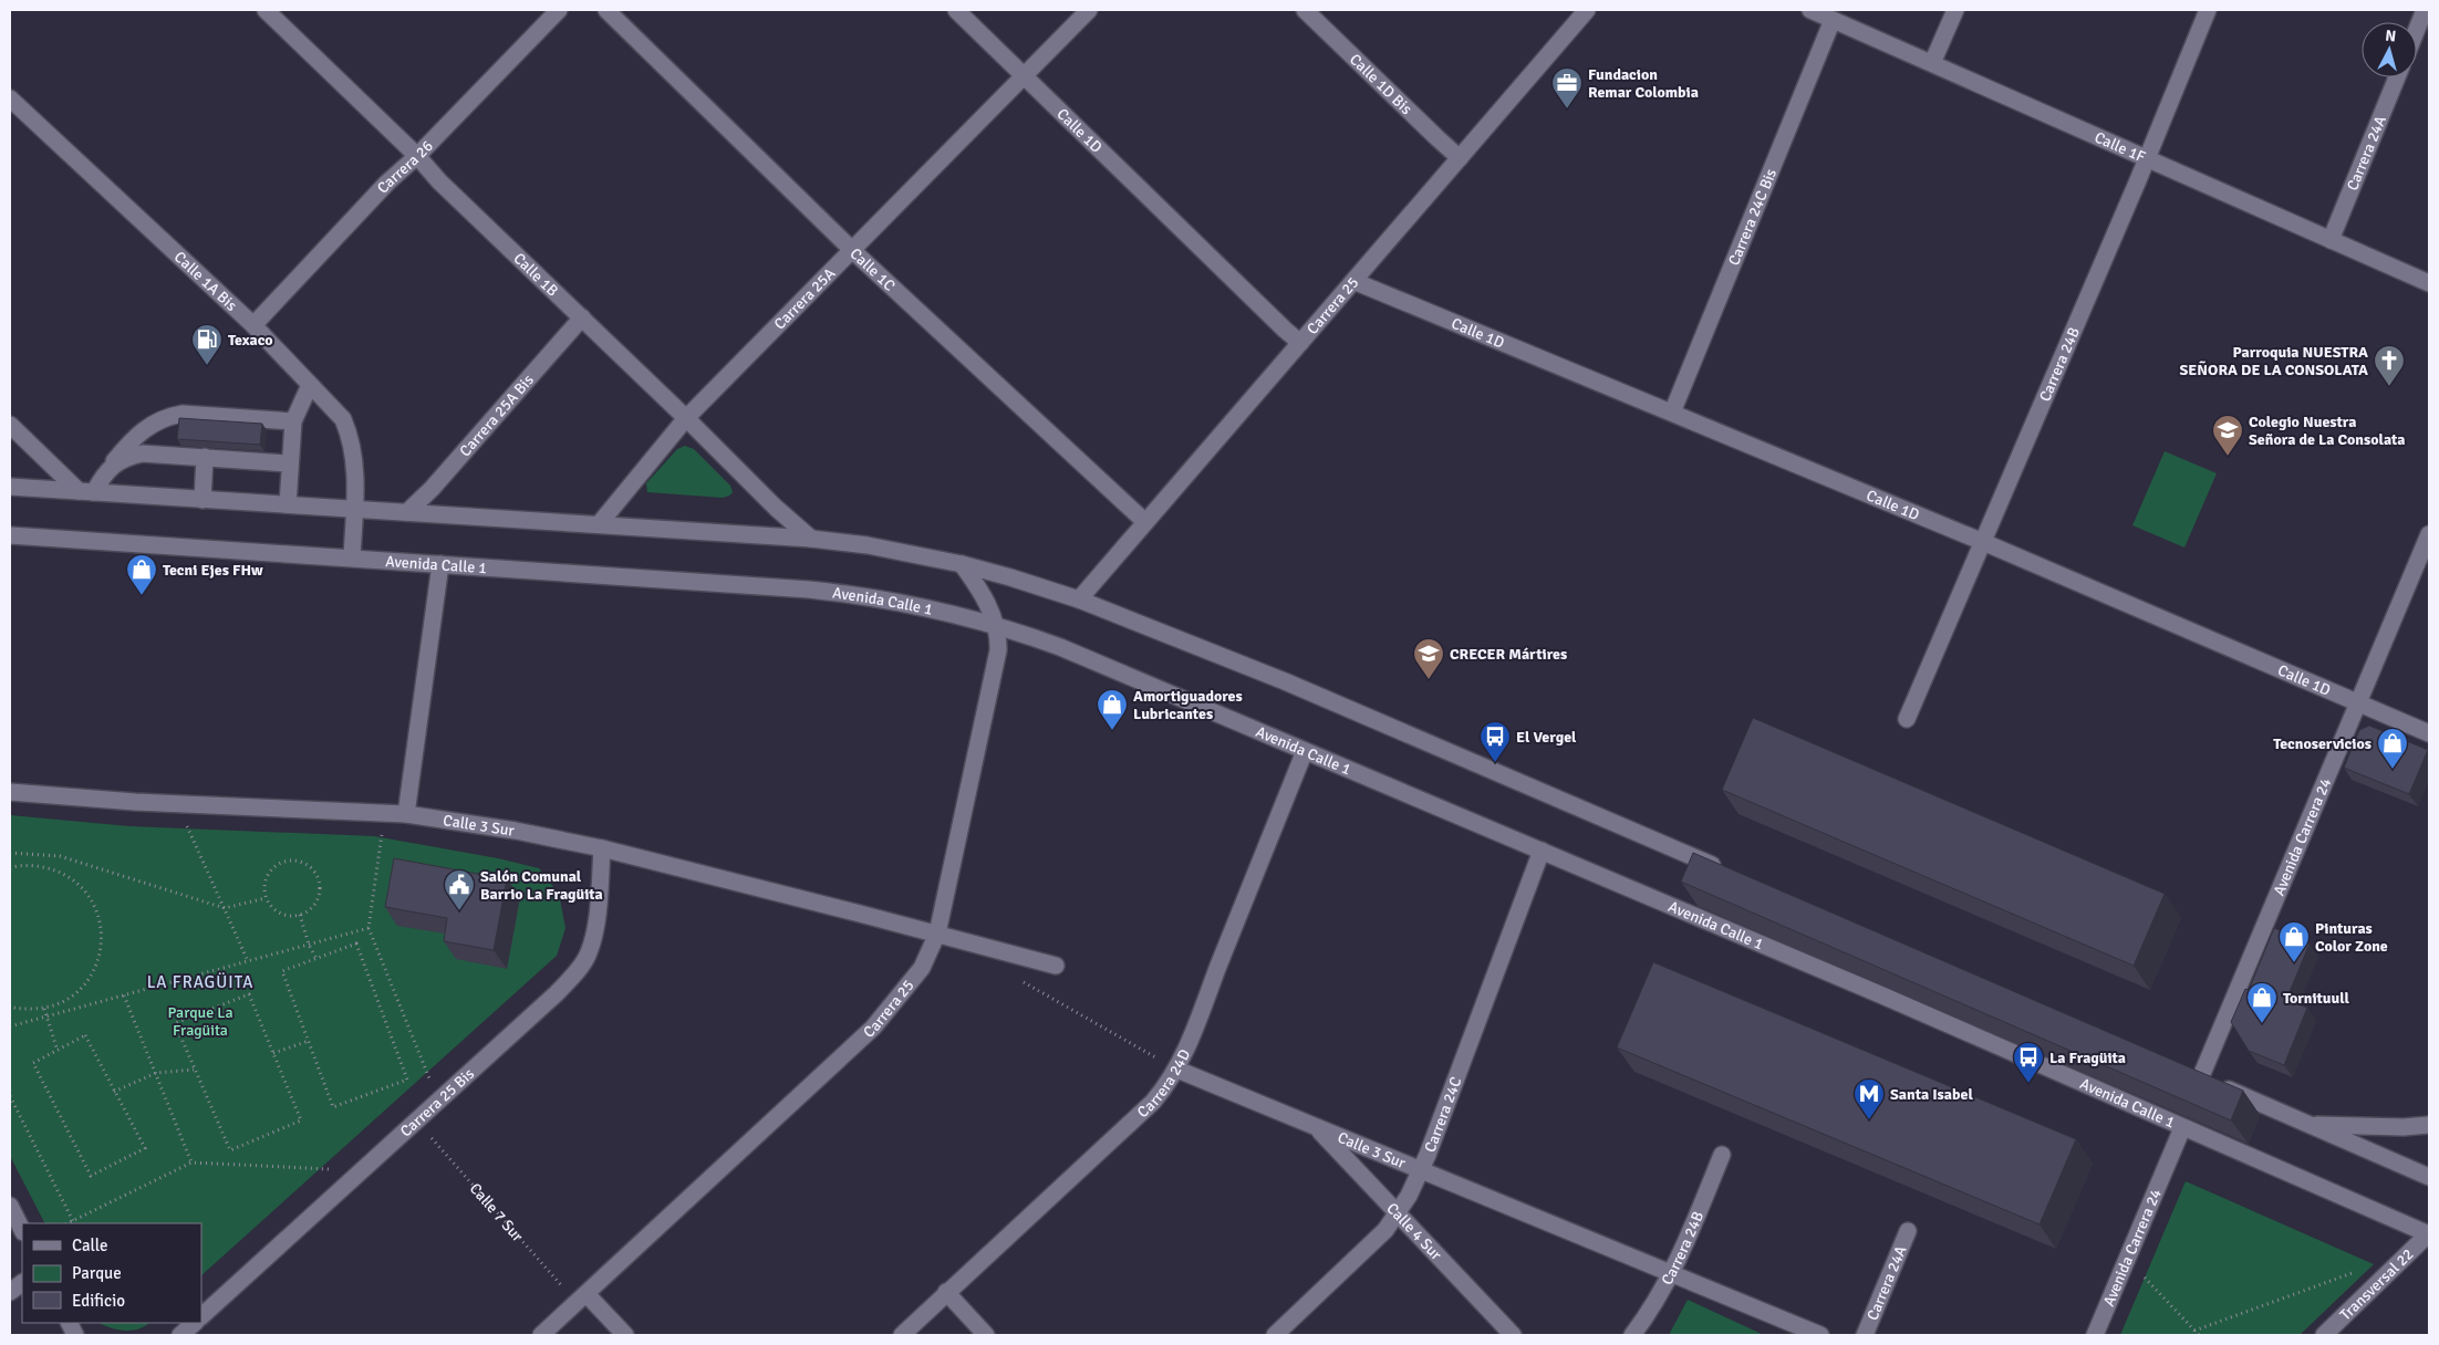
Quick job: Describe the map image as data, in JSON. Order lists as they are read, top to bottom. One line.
{"streets":{"street":["Calle 1D Bis","Calle 1D","Calle 1F","Carrera 24A","Carrera 26","Carrera 24C Bis","Calle 1C","Calle 1B","Calle 1A Bis","Carrera 25A","Carrera 25","Carrera 24B","Carrera 25A Bis","Avenida Calle 1","Calle 3 Sur","Avenida Carrera 24","Carrera 24D","Carrera 25 Bis","Carrera 24C","Calle 4 Sur","Transversal 22"],"path":["Calle 7 Sur"]},"crossings":[["Calle 1D Bis","Carrera 25"],["Calle 1D","Carrera 24C Bis"],["Calle 1D","Carrera 25A"],["Calle 1D","Carrera 25"],["Calle 1D","Carrera 24B"],["Calle 1D","Avenida Carrera 24"],["Calle 1F","Carrera 24A"],["Calle 1F","Carrera 24C Bis"],["Calle 1F","Carrera 24B"],["Carrera 26","Calle 1B"],["Carrera 26","Calle 1A Bis"],["Calle 1C","Carrera 25A"],["Calle 1C","Carrera 25"],["Calle 1B","Carrera 25A"],["Calle 1B","Carrera 25A Bis"],["Calle 1A Bis","Avenida Calle 1"],["Carrera 25","Avenida Calle 1"],["Carrera 25","Calle 3 Sur"],["Carrera 25","Calle 7 Sur"],["Carrera 24B","Calle 3 Sur"],["Avenida Calle 1","Avenida Carrera 24"],["Avenida Calle 1","Carrera 24D"],["Avenida Calle 1","Carrera 24C"],["Avenida Calle 1","Transversal 22"],["Calle 3 Sur","Carrera 24D"],["Calle 3 Sur","Carrera 25 Bis"],["Calle 3 Sur","Carrera 24C"],["Calle 3 Sur","Calle 4 Sur"],["Carrera 25 Bis","Calle 7 Sur"],["Carrera 24C","Calle 4 Sur"]],"districts":["LA FRAGÜITA"],"parks":["Parque La Fragüita"],"places":{"office":["Fundacion Remar Colombia"],"fuel station":["Texaco"],"church":["Parroquia NUESTRA SEÑORA DE LA CONSOLATA"],"school or university":["Colegio Nuestra Señora de La Consolata","CRECER Mártires"],"shop":["Tecni Ejes FHw","Amortiguadores Lubricantes","Tecnoservicios","Pinturas Color Zone","Tornituull"],"bus stop":["El Vergel","La Fragüita"],"public building":["Salón Comunal Barrio La Fragüita"],"metro station":["Santa Isabel"]},"legend":["Calle","Parque","Edificio"],"north":"top"}
